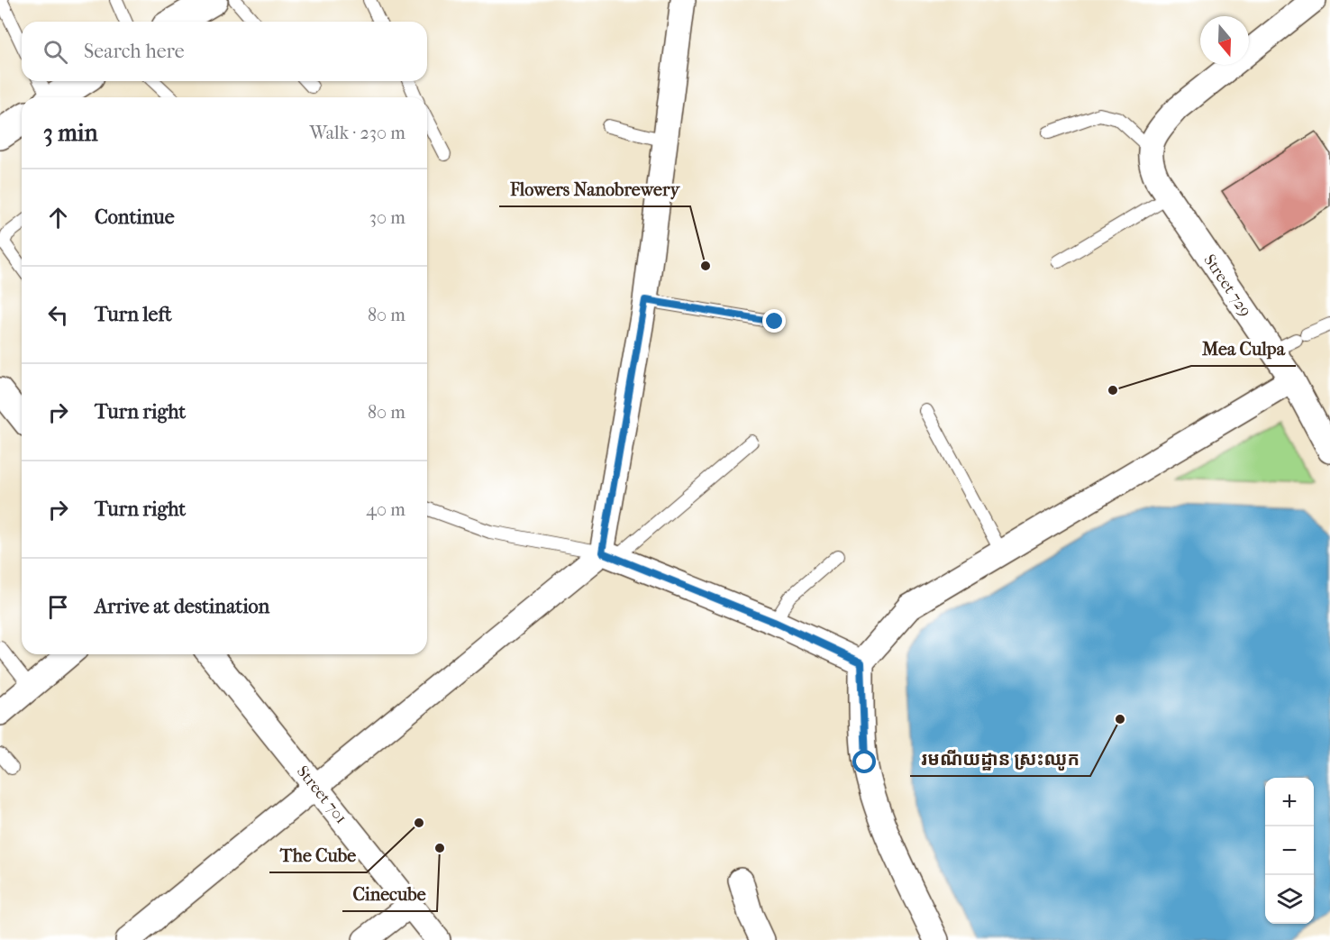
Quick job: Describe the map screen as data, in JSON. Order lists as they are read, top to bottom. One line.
{"streets":{"street":["Street 729","Street 701"]},"places":["Flowers Nanobrewery","Mea Culpa","រមណីយដ្ឋាន ស្រះឈូក","The Cube","Cinecube"],"north":"bottom","page":{"search":"Search here","heading":["3 min","Walk · 230 m"],"list":[["Continue","30 m"],["Turn left","80 m"],["Turn right","80 m"],["Turn right","40 m"],"Arrive at destination"],"map_buttons":["+","−"]}}
